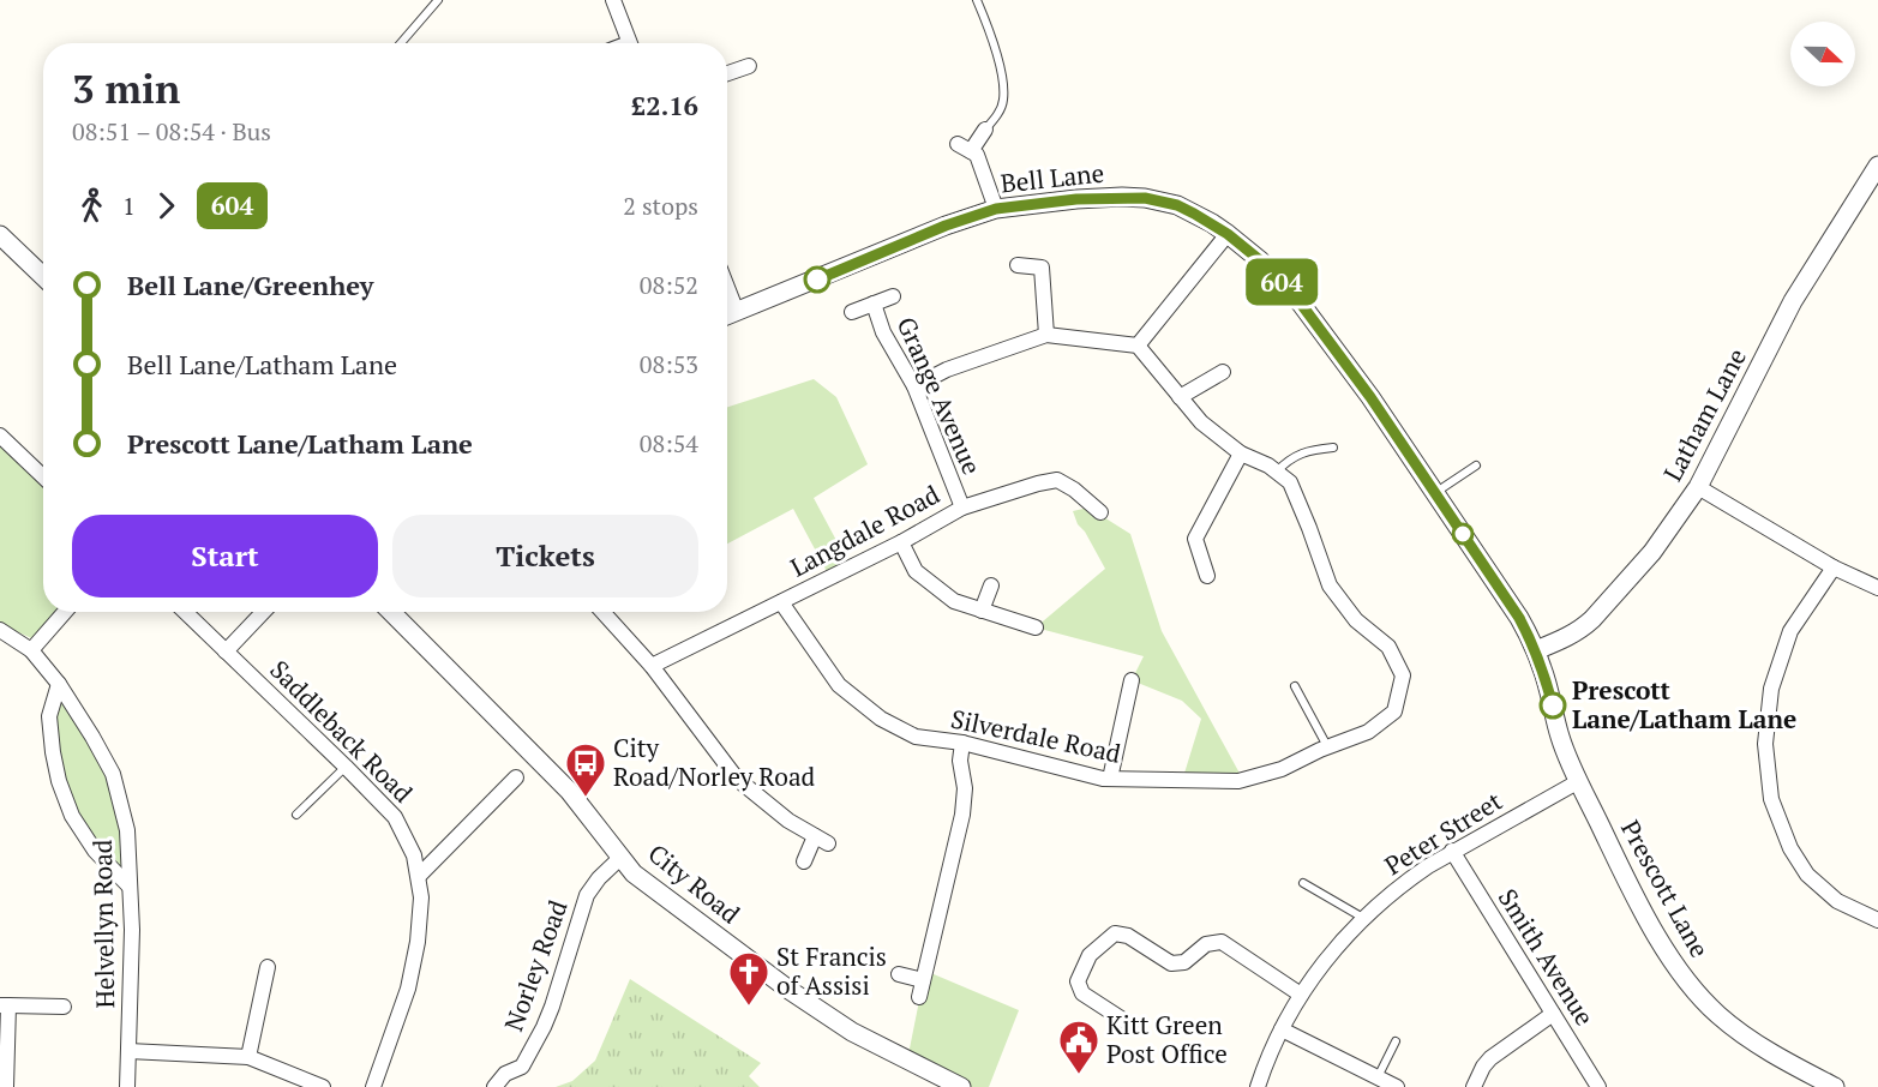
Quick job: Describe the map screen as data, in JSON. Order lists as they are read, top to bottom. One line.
{"streets":{"street":["Bell Lane","Grange Avenue","Latham Lane","Langdale Road","Saddleback Road","Silverdale Road","Peter Street","City Road","Prescott Lane","Helvellyn Road","Smith Avenue","Norley Road"]},"crossings":[["Bell Lane","Latham Lane"],["Bell Lane","Prescott Lane"],["Grange Avenue","Langdale Road"],["Latham Lane","Prescott Lane"],["Langdale Road","Silverdale Road"],["Peter Street","Prescott Lane"],["Peter Street","Smith Avenue"],["City Road","Norley Road"]],"places":{"other":["Prescott Lane/Latham Lane"],"bus stop":["City Road/Norley Road"],"church":["St Francis of Assisi"],"public building":["Kitt Green Post Office"]},"lines":["bus line 604"],"north":"right","page":{"on_map":"604","heading":["3 min","08:51 – 08:54 · Bus","£2.16"],"legs":["1","604","2 stops"],"list":[{"name":"Bell Lane/Greenhey","value":"08:52"},{"name":"Bell Lane/Latham Lane","value":"08:53"},{"name":"Prescott Lane/Latham Lane","value":"08:54"}],"buttons":["Start","Tickets"]}}
